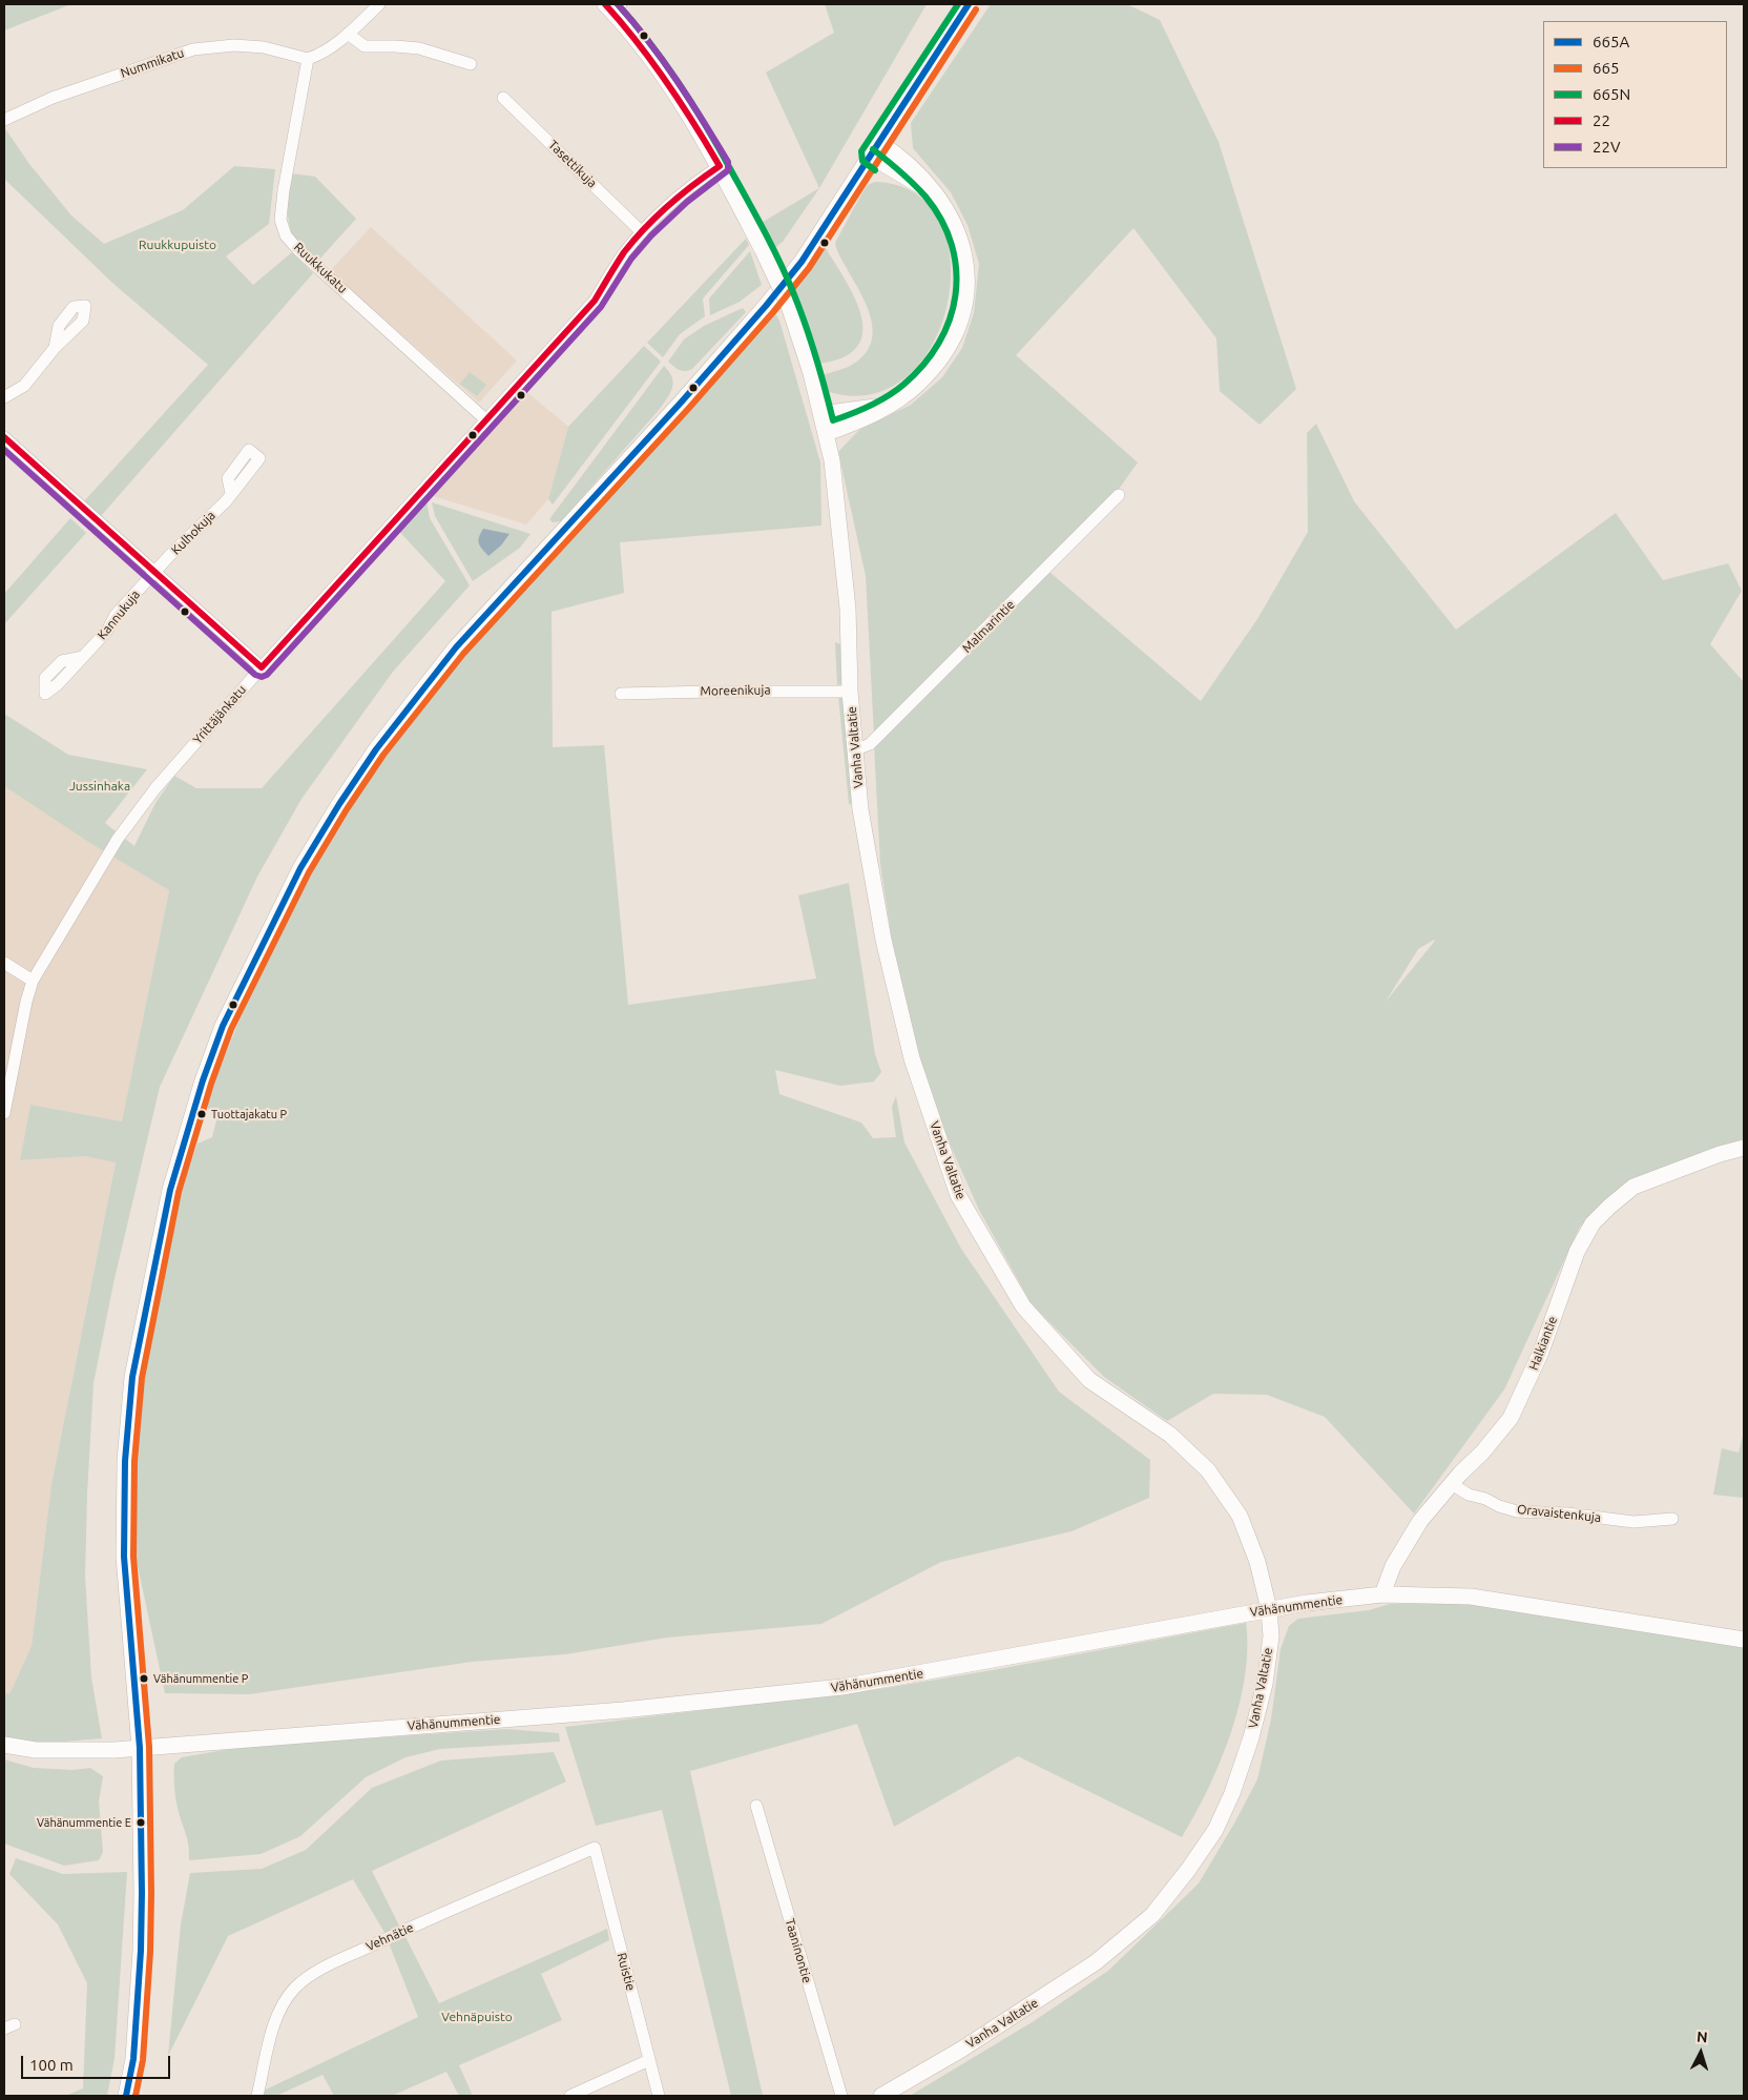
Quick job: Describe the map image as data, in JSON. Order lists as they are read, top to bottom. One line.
{"streets":{"street":["Nummikatu","Tasettikuja","Ruukkukatu","Kulhokuja","Kannukuja","Malmarintie","Moreenikuja","Yrittäjänkatu","Vanha Valtatie","Halkiantie","Oravaistenkuja","Vähänummentie","Vehnätie","Taaninontie","Ruistie"]},"crossings":[["Nummikatu","Ruukkukatu"],["Tasettikuja","Yrittäjänkatu"],["Ruukkukatu","Yrittäjänkatu"],["Kulhokuja","Kannukuja"],["Malmarintie","Vanha Valtatie"],["Moreenikuja","Vanha Valtatie"],["Yrittäjänkatu","Vanha Valtatie"],["Vanha Valtatie","Vähänummentie"],["Halkiantie","Oravaistenkuja"],["Halkiantie","Vähänummentie"],["Vehnätie","Ruistie"]],"parks":["Ruukkupuisto","Jussinhaka","Vehnäpuisto"],"places":["Tuottajakatu P","Vähänummentie P","Vähänummentie E"],"lines":["transit line 665A","transit line 665N","transit line 22","transit line 22V","transit line 665"],"legend":["665A","665","665N","22","22V"],"scale_bar":"100 m","north":"top"}
